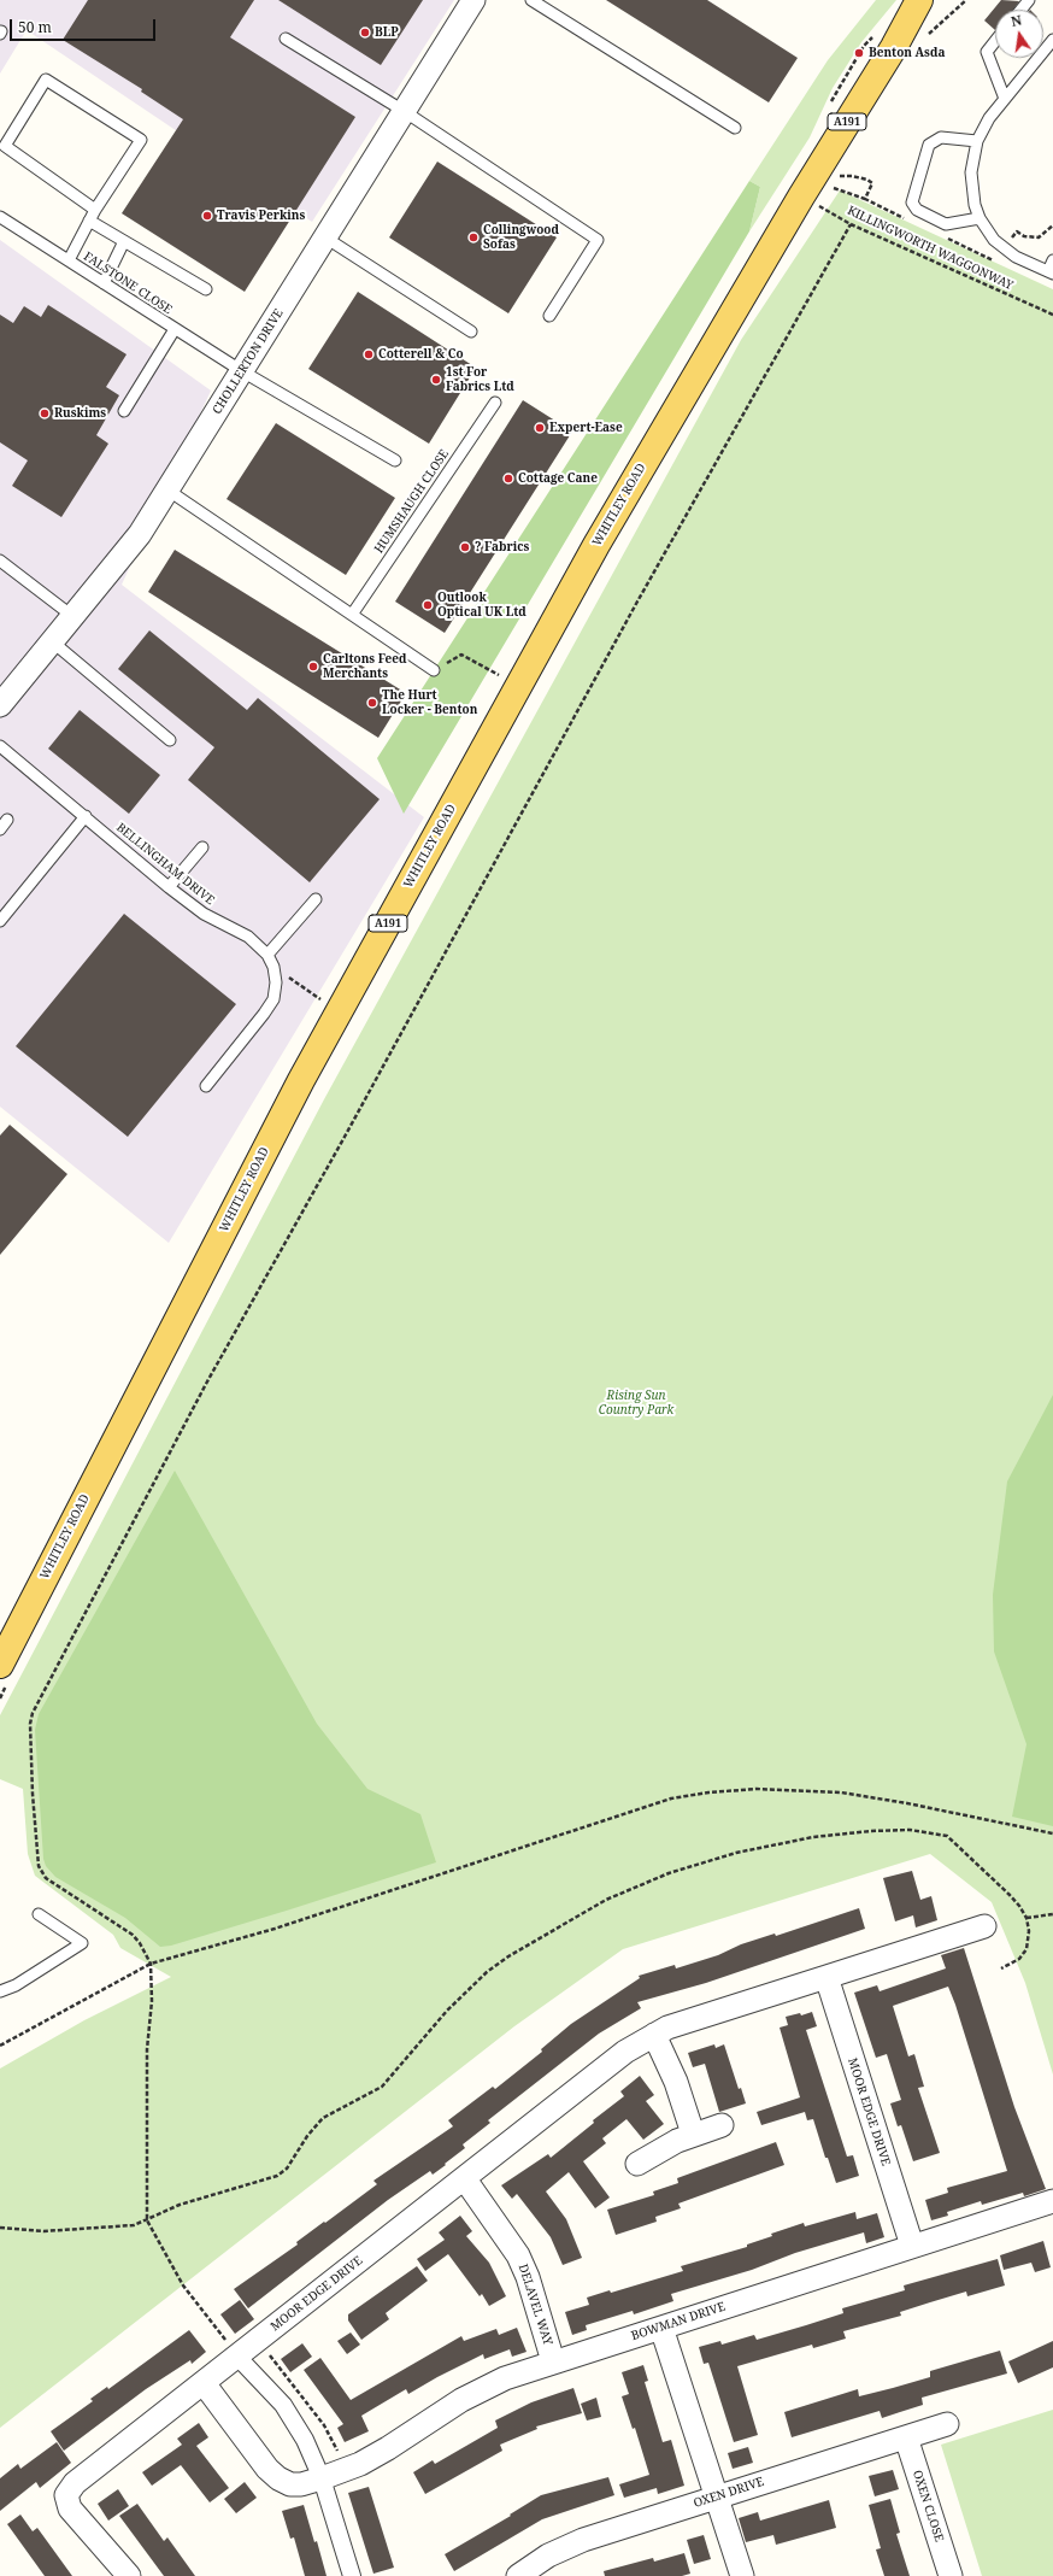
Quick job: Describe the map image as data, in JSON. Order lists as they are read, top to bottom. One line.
{"streets":{"main road":["A191","WHITLEY ROAD"],"street":["CHOLLERTON DRIVE","MOOR EDGE DRIVE","DELAVEL WAY","BOWMAN DRIVE","OXEN DRIVE","OXEN CLOSE"],"lane":["FALSTONE CLOSE","HUMSHAUGH CLOSE","BELLINGHAM DRIVE"],"path":["KILLINGWORTH WAGGONWAY"]},"crossings":[["KILLINGWORTH WAGGONWAY","WHITLEY ROAD"],["FALSTONE CLOSE","CHOLLERTON DRIVE"],["MOOR EDGE DRIVE","DELAVEL WAY"],["MOOR EDGE DRIVE","BOWMAN DRIVE"],["DELAVEL WAY","BOWMAN DRIVE"],["OXEN DRIVE","OXEN CLOSE"]],"parks":["Rising Sun Country Park"],"places":["BLP","Benton Asda","Travis Perkins","Collingwood Sofas","Cotterell & Co","1st For Fabrics Ltd","Ruskims","Expert-Ease","Cottage Cane","? Fabrics","Outlook Optical UK Ltd","Carltons Feed Merchants","The Hurt Locker - Benton"],"scale_bar":"50 m","north":"top"}
